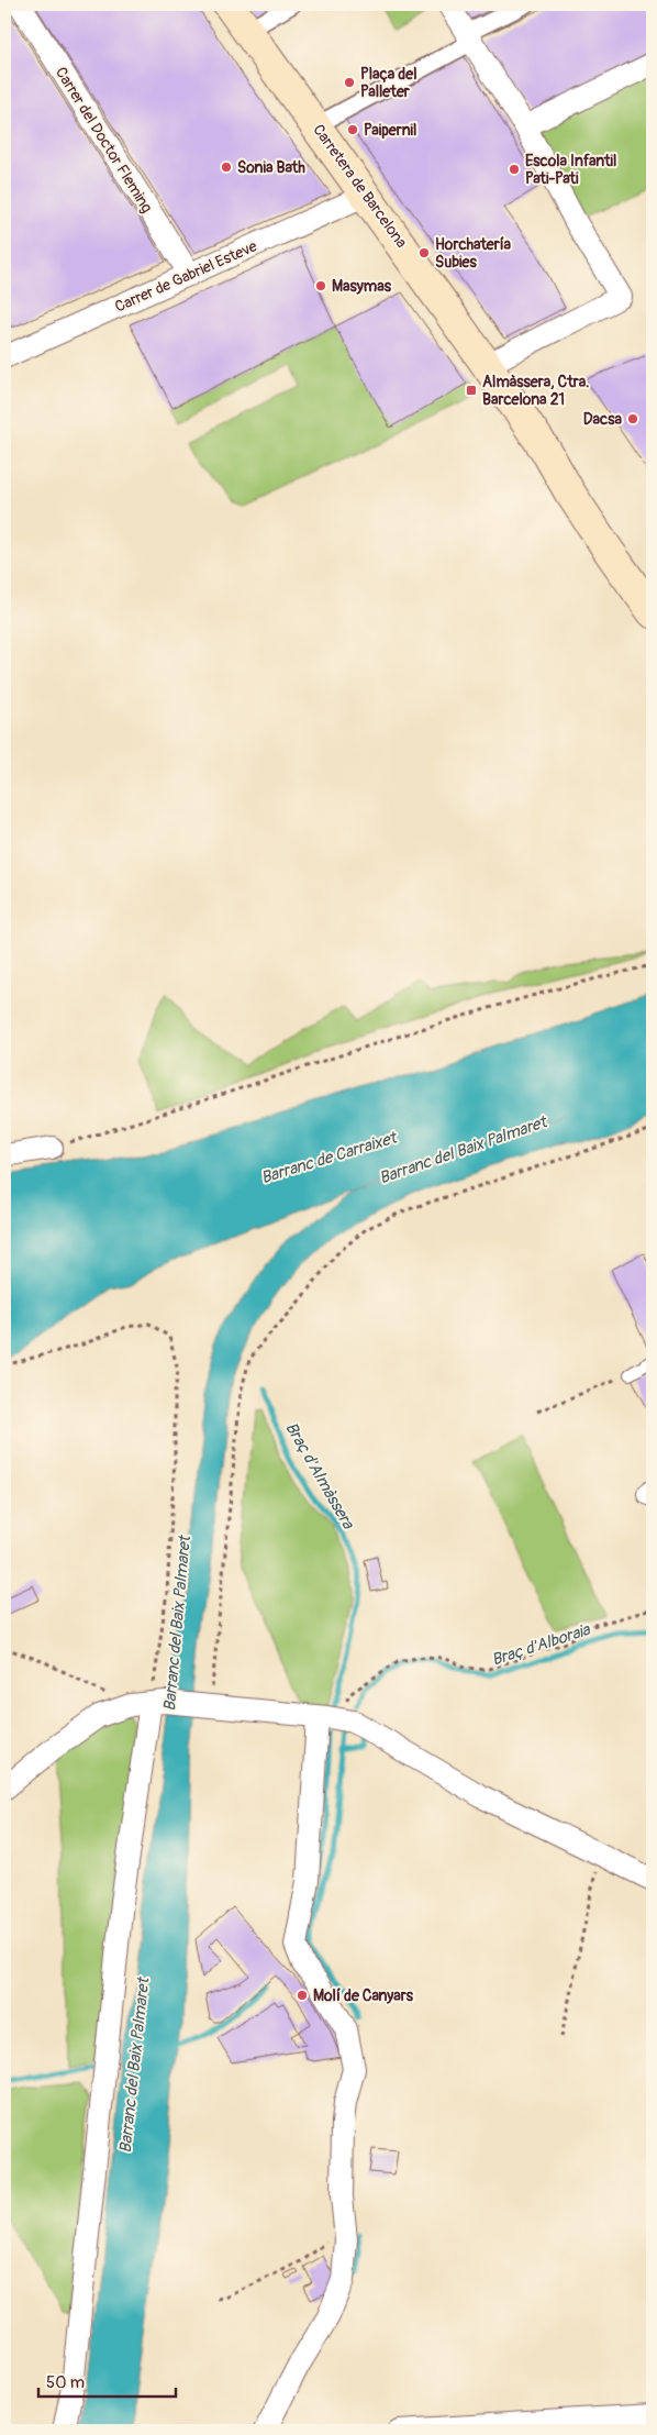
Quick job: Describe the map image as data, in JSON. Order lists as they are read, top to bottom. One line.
{"streets":{"main road":["Carretera de Barcelona"],"street":["Carrer del Doctor Fleming","Carrer de Gabriel Esteve"]},"crossings":[["Carrer del Doctor Fleming","Carrer de Gabriel Esteve"],["Carretera de Barcelona","Carrer de Gabriel Esteve"]],"water":["Barranc del Baix Palmaret","Barranc de Carraixet","Braç d'Almàssera","Braç d'Alboraia"],"places":{"other":["Plaça del Palleter","Paipernil","Sonia Bath","Escola Infantil Pati-Pati","Horchatería Subies","Masymas","Dacsa","Molí de Canyars"],"transit":["Almàssera, Ctra. Barcelona 21"]},"scale_bar":"50 m"}
